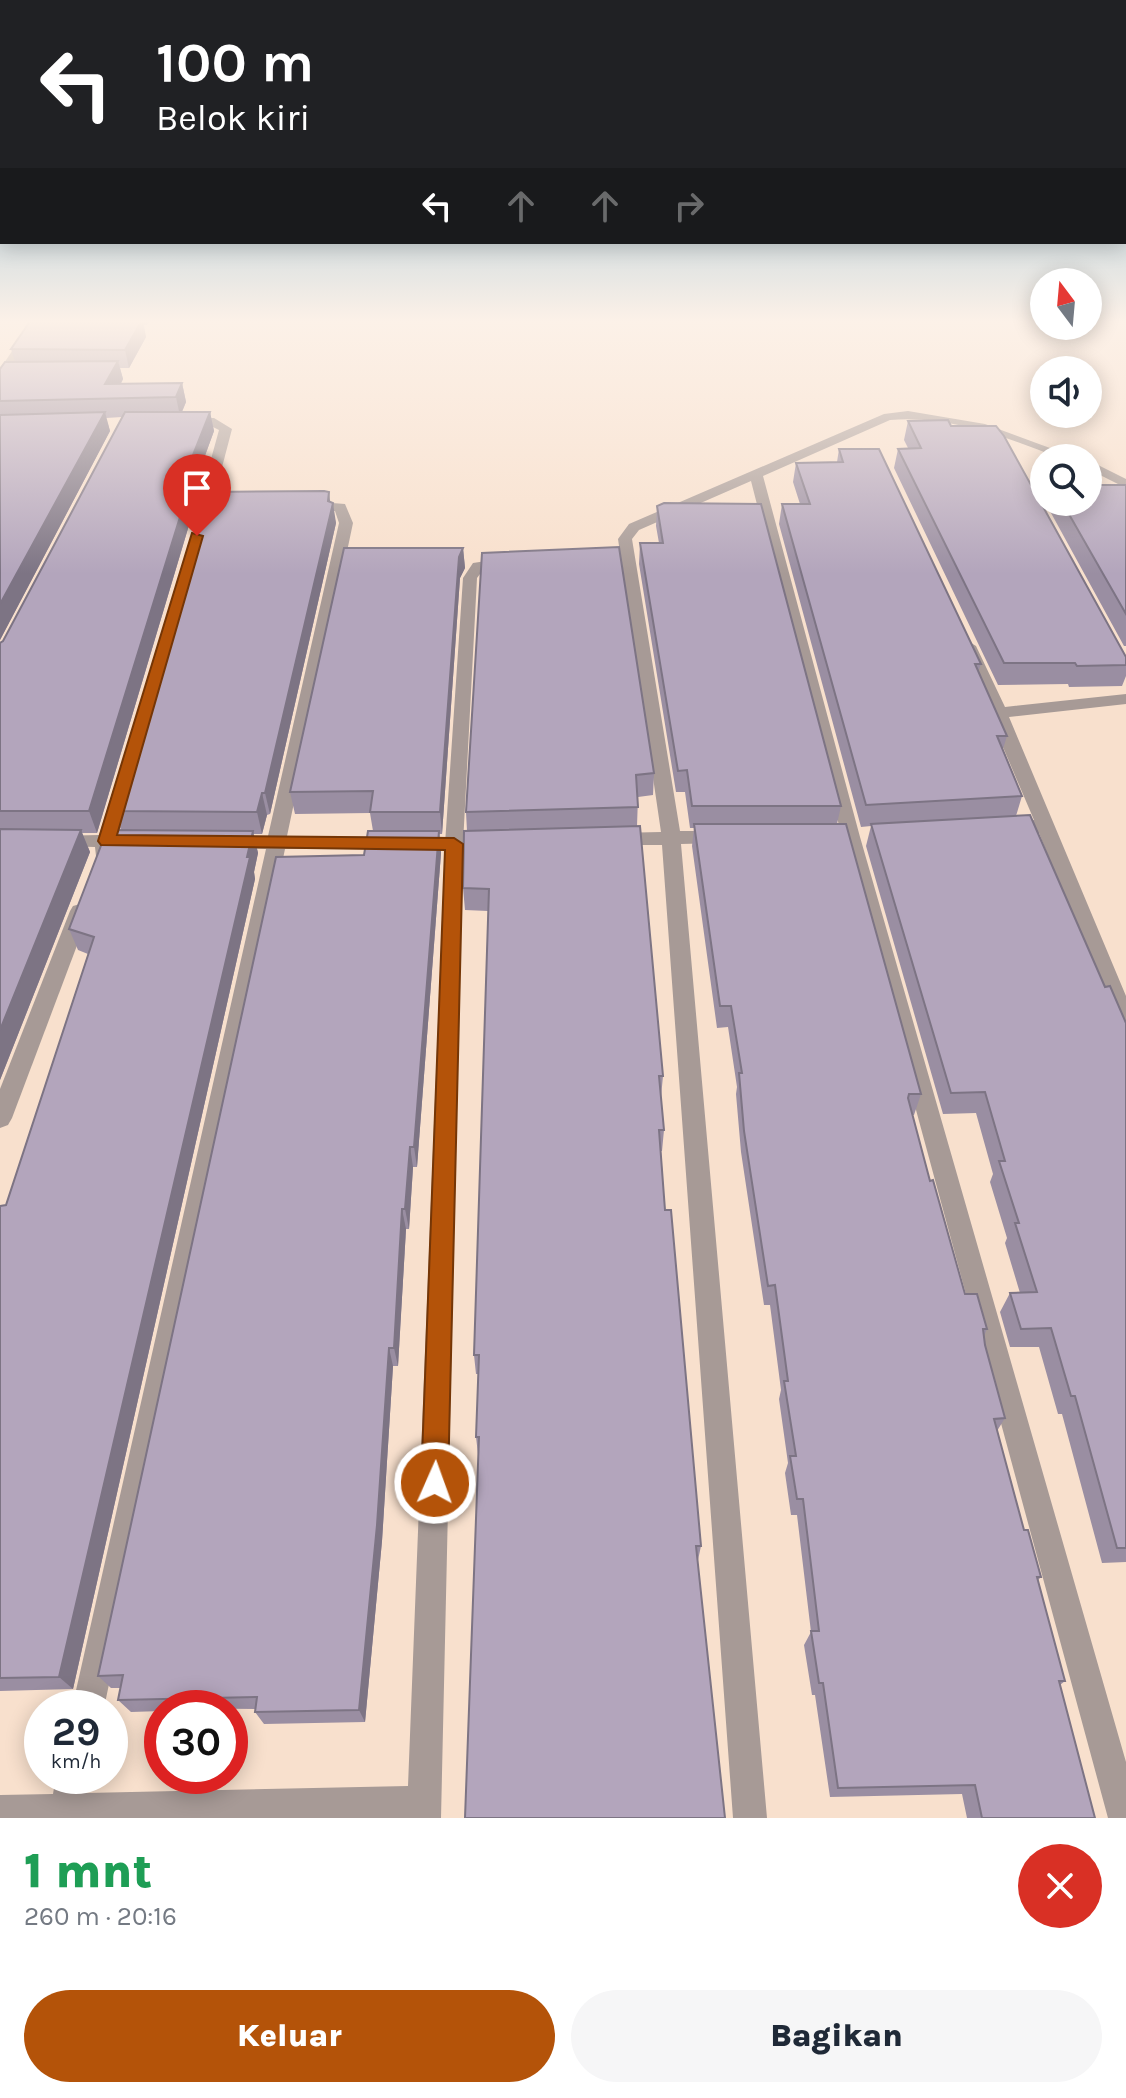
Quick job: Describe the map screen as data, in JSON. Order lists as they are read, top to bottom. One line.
{"north":"top","page":{"turn":["100 m","Belok kiri"],"speed":"29 km/h","limit":"30","heading":["1 mnt","260 m · 20:16"],"buttons":["Keluar","Bagikan"]}}
